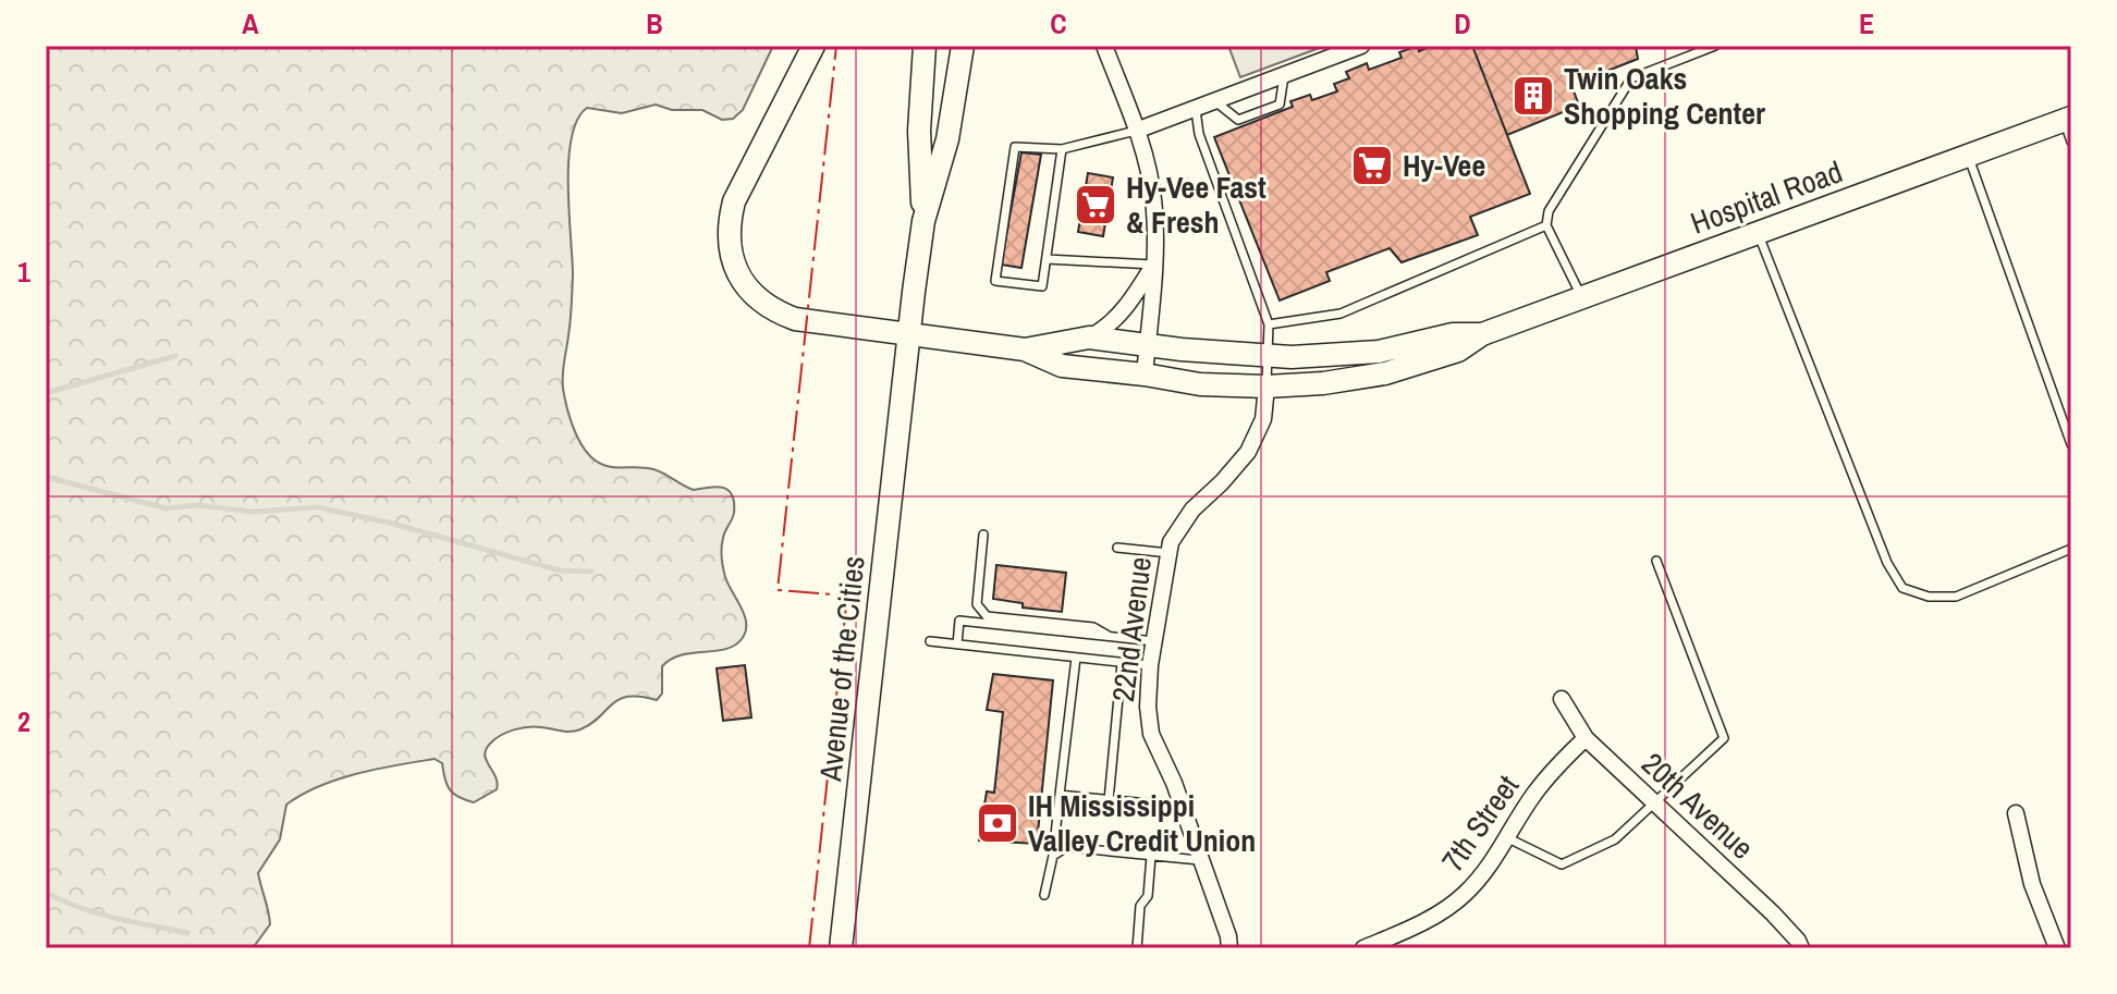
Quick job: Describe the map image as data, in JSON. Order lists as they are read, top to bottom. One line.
{"streets":{"street":["Hospital Road","22nd Avenue","Avenue of the Cities","20th Avenue","7th Street"]},"crossings":[["Hospital Road","22nd Avenue"],["Hospital Road","Avenue of the Cities"],["20th Avenue","7th Street"]],"places":{"building":["Twin Oaks Shopping Center"],"supermarket":["Hy-Vee","Hy-Vee Fast & Fresh"],"bank":["IH Mississippi Valley Credit Union"]},"grid":{"columns":["A","B","C","D","E"],"rows":["1","2"]}}
